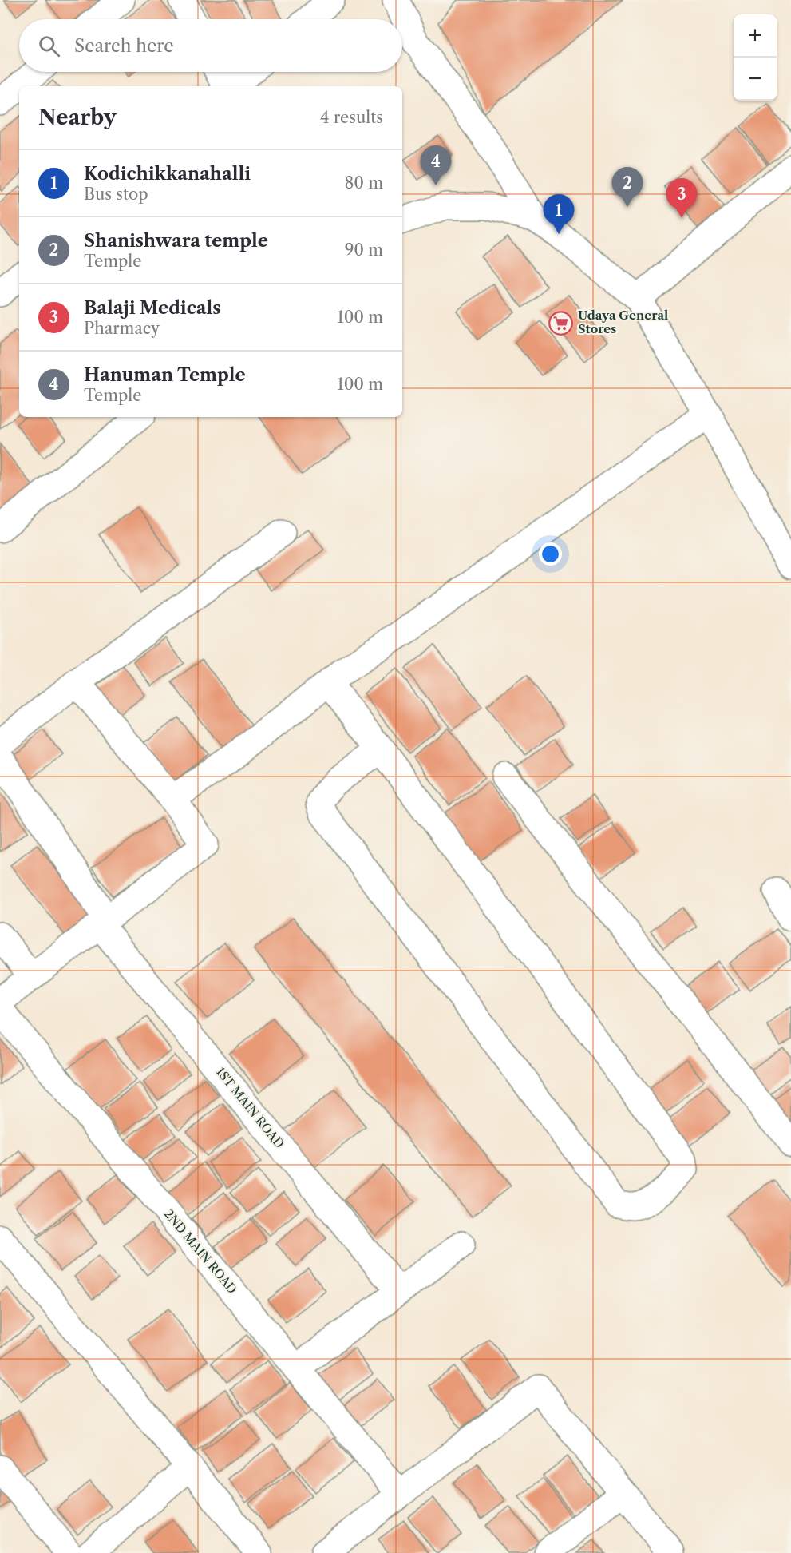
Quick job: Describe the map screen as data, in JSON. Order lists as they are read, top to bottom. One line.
{"streets":{"street":["1ST MAIN ROAD","2ND MAIN ROAD"]},"places":{"supermarket":["Udaya General Stores"]},"page":{"map_buttons":["+","−"],"search":"Search here","heading":["Nearby","4 results"],"pins":["4","2","3","1"],"list":[{"mark":"1","name":"Kodichikkanahalli","note":"Bus stop","value":"80 m"},{"mark":"2","name":"Shanishwara temple","note":"Temple","value":"90 m"},{"mark":"3","name":"Balaji Medicals","note":"Pharmacy","value":"100 m"},{"mark":"4","name":"Hanuman Temple","note":"Temple","value":"100 m"}]}}
